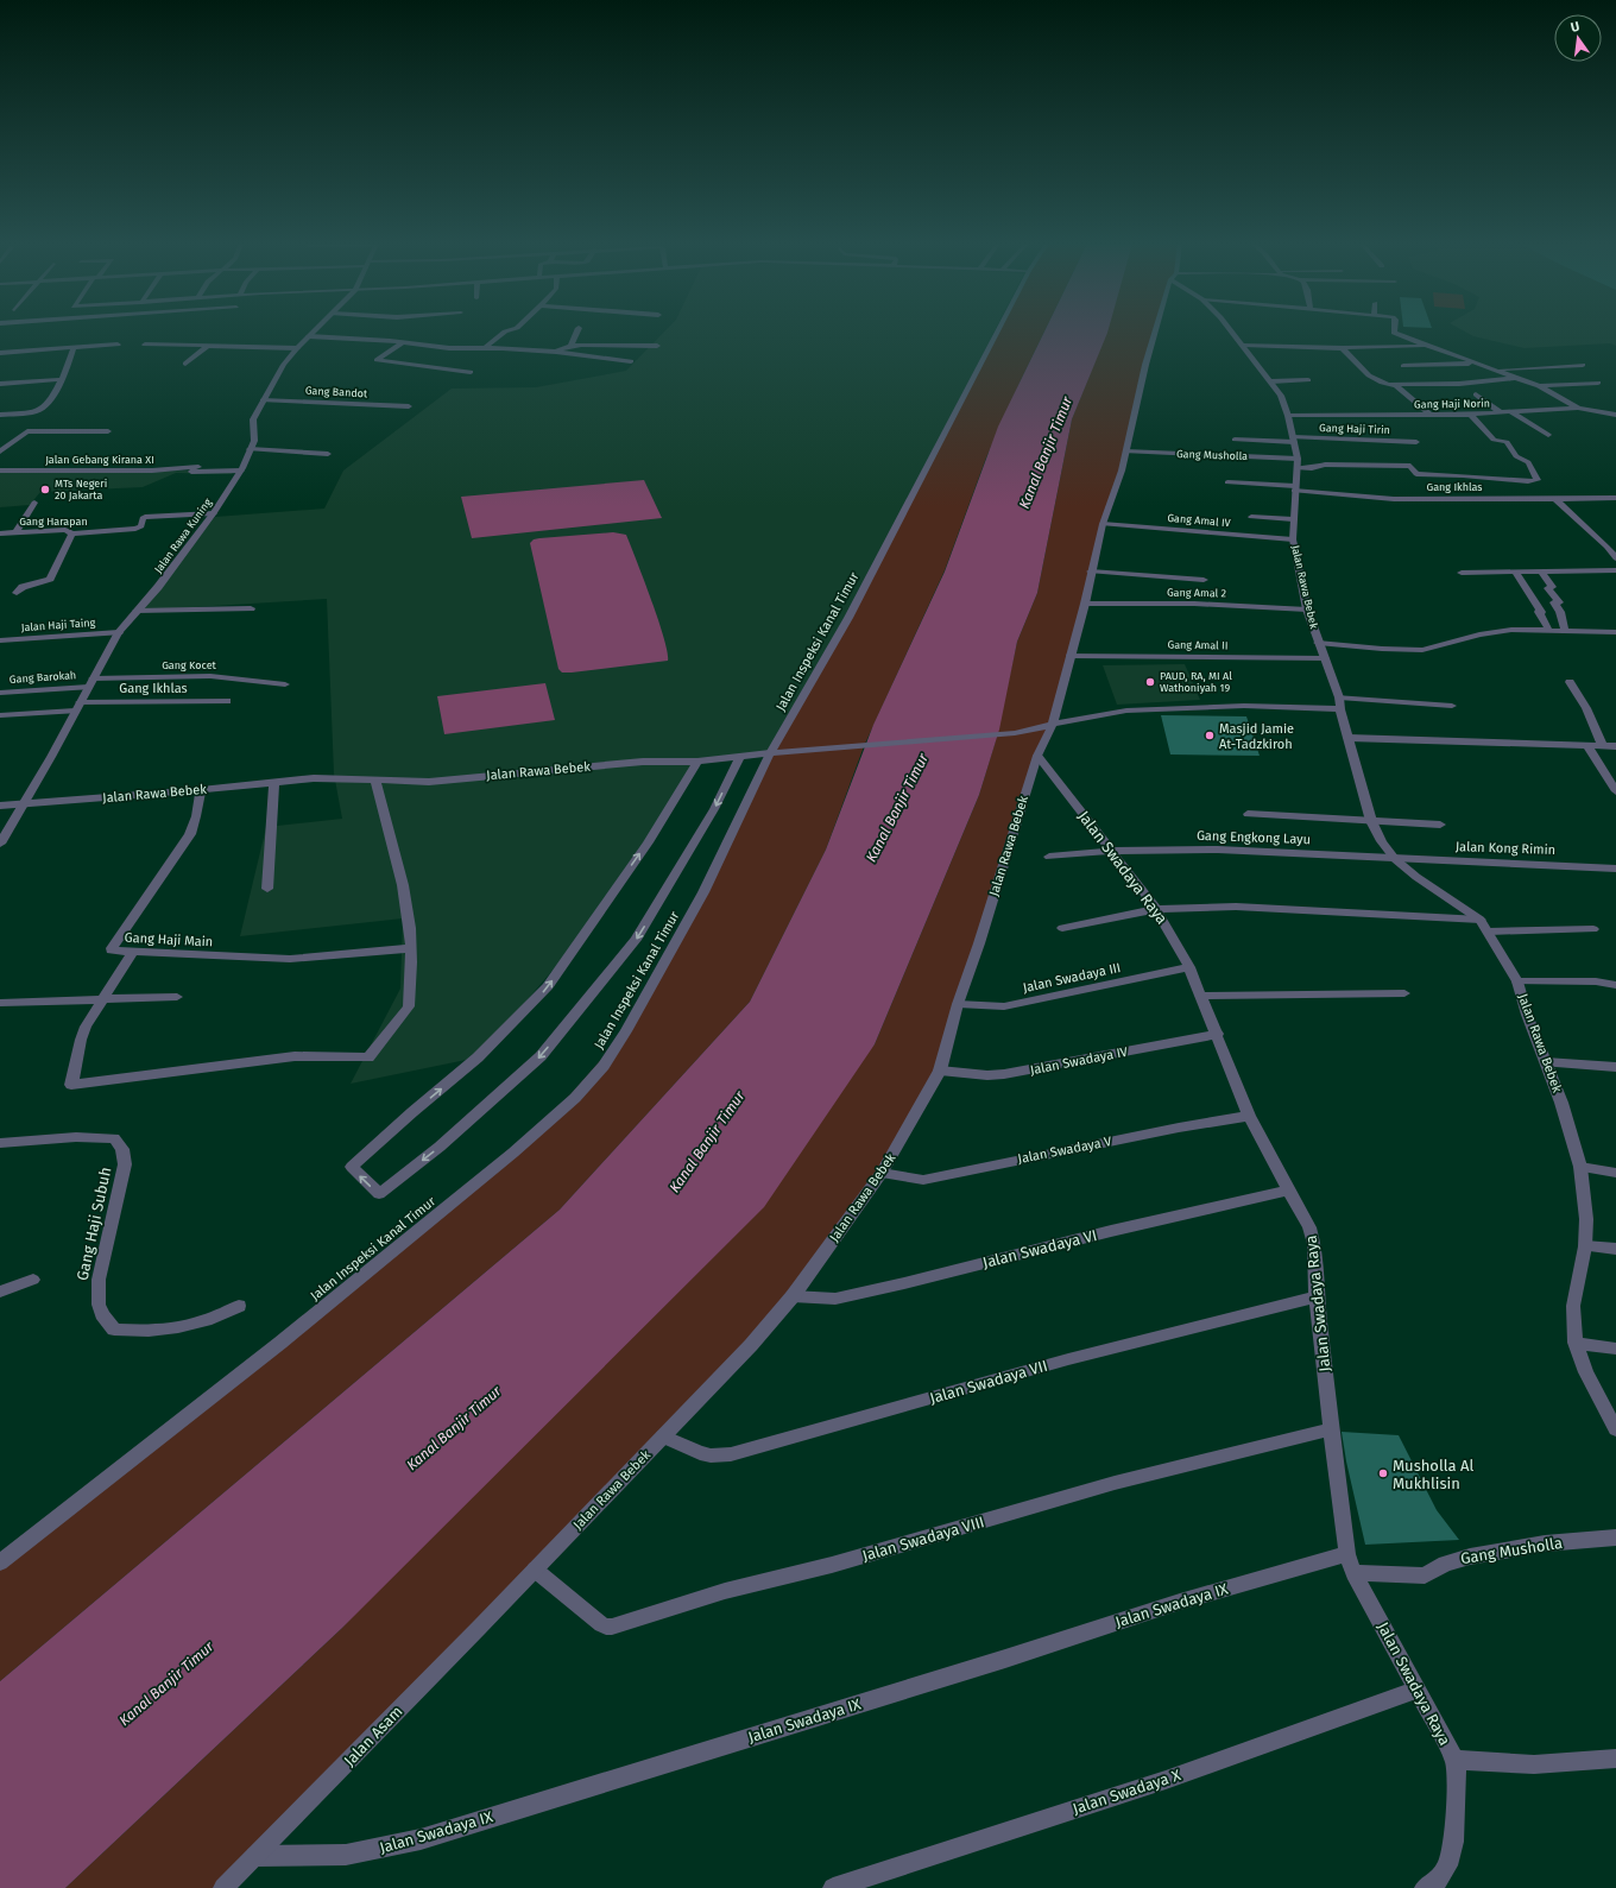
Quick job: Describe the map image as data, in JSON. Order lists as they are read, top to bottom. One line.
{"streets":{"street":["Gang Bandot","Gang Haji Norin","Gang Haji Tirin","Gang Musholla","Jalan Gebang Kirana XI","Gang Ikhlas","Gang Amal IV","Gang Harapan","Jalan Rawa Kuning","Jalan Rawa Bebek","Gang Amal 2","Jalan Haji Taing","Jalan Inspeksi Kanal Timur","Gang Amal II","Gang Kocet","Gang Barokah","Gang Engkong Layu","Jalan Kong Rimin","Jalan Swadaya Raya","Gang Haji Main","Jalan Swadaya III","Jalan Swadaya IV","Jalan Swadaya V","Gang Haji Subuh","Jalan Swadaya VI","Jalan Swadaya VII","Jalan Swadaya VIII","Jalan Swadaya IX","Jalan Asam","Jalan Swadaya X"]},"crossings":[["Gang Bandot","Jalan Rawa Kuning"],["Gang Haji Norin","Gang Musholla"],["Gang Haji Norin","Jalan Rawa Bebek"],["Gang Haji Tirin","Jalan Rawa Bebek"],["Gang Musholla","Jalan Rawa Bebek"],["Gang Musholla","Jalan Swadaya Raya"],["Gang Ikhlas","Jalan Rawa Kuning"],["Gang Ikhlas","Jalan Rawa Bebek"],["Gang Amal IV","Jalan Rawa Bebek"],["Gang Harapan","Jalan Rawa Kuning"],["Jalan Rawa Kuning","Jalan Rawa Bebek"],["Jalan Rawa Kuning","Jalan Haji Taing"],["Jalan Rawa Kuning","Gang Kocet"],["Jalan Rawa Kuning","Gang Barokah"],["Jalan Rawa Bebek","Gang Amal 2"],["Jalan Rawa Bebek","Jalan Inspeksi Kanal Timur"],["Jalan Rawa Bebek","Gang Amal II"],["Jalan Rawa Bebek","Gang Engkong Layu"],["Jalan Rawa Bebek","Jalan Kong Rimin"],["Jalan Rawa Bebek","Jalan Swadaya Raya"],["Jalan Rawa Bebek","Gang Haji Main"],["Jalan Rawa Bebek","Jalan Swadaya III"],["Jalan Rawa Bebek","Jalan Swadaya IV"],["Jalan Rawa Bebek","Jalan Swadaya V"],["Jalan Rawa Bebek","Jalan Swadaya VI"],["Jalan Rawa Bebek","Jalan Swadaya VII"],["Jalan Rawa Bebek","Jalan Swadaya VIII"],["Jalan Rawa Bebek","Jalan Asam"],["Gang Kocet","Gang Barokah"],["Gang Engkong Layu","Jalan Kong Rimin"],["Gang Engkong Layu","Jalan Swadaya Raya"],["Jalan Swadaya Raya","Jalan Swadaya III"],["Jalan Swadaya Raya","Jalan Swadaya IV"],["Jalan Swadaya Raya","Jalan Swadaya V"],["Jalan Swadaya Raya","Jalan Swadaya VI"],["Jalan Swadaya Raya","Jalan Swadaya VII"],["Jalan Swadaya Raya","Jalan Swadaya VIII"],["Jalan Swadaya Raya","Jalan Swadaya IX"],["Jalan Swadaya Raya","Jalan Swadaya X"],["Jalan Swadaya IX","Jalan Asam"]],"water":["Kanal Banjir Timur"],"places":["MTs Negeri 20 Jakarta","PAUD, RA, MI Al Wathoniyah 19","Masjid Jamie At-Tadzkiroh","Musholla Al Mukhlisin"],"north":"top"}
